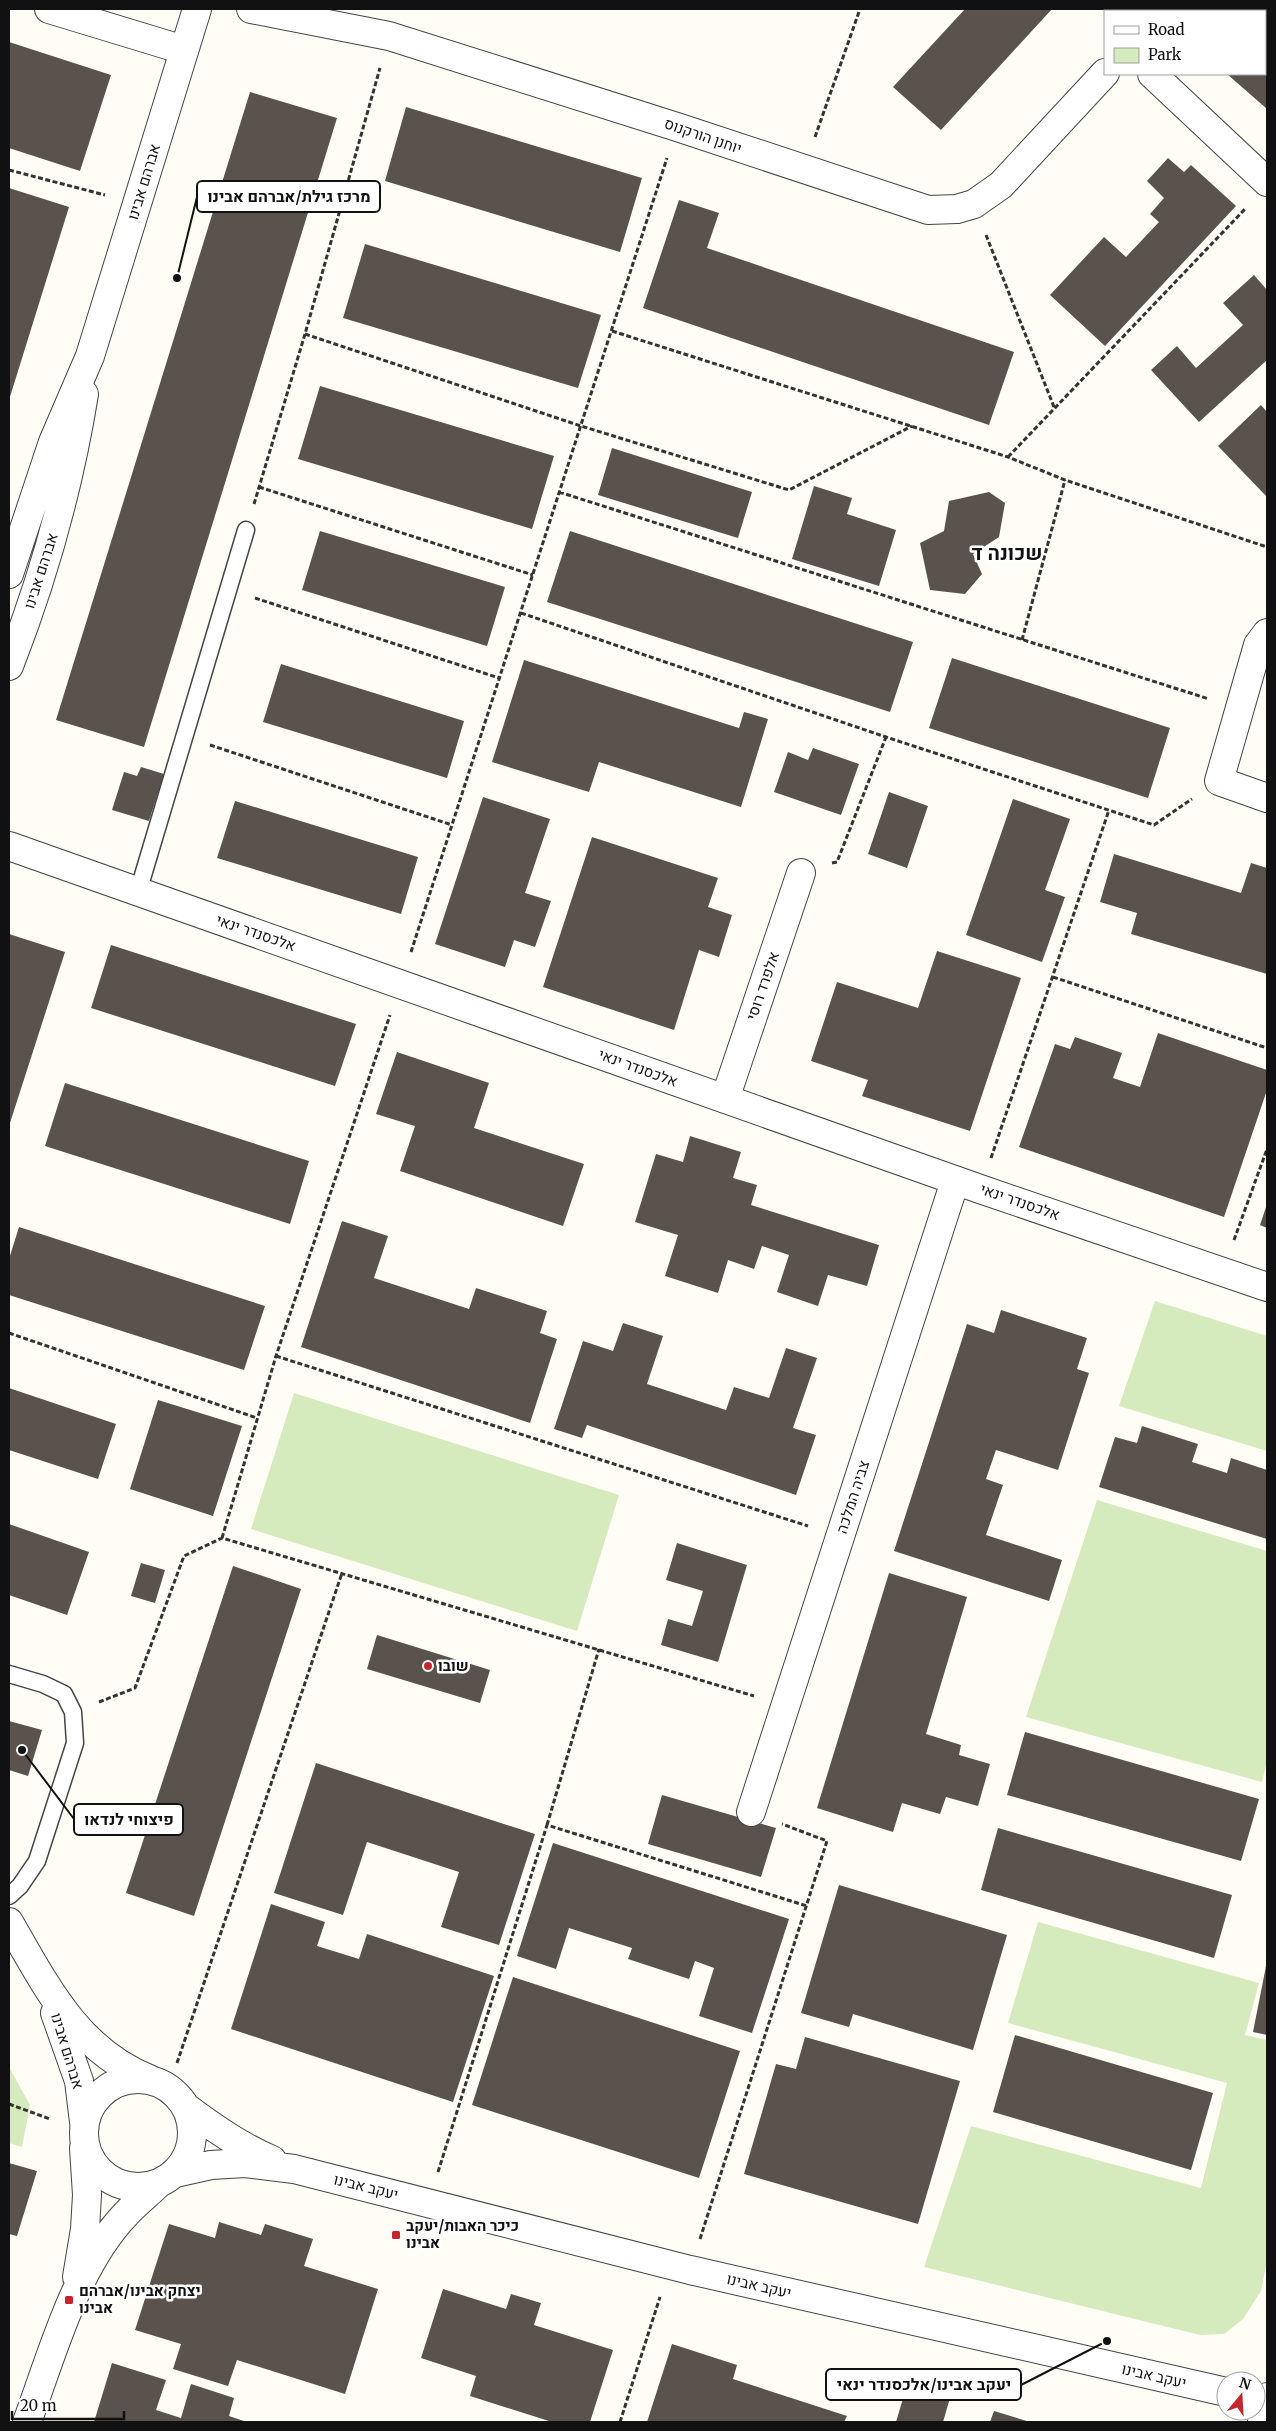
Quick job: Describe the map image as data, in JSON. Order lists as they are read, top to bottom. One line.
{"streets":{"street":["יוחנן הורקנוס","אברהם אבינו","אלכסנדר ינאי","אלפרד רוסי","צביה המלכה","יעקב אבינו"]},"crossings":[["אברהם אבינו","יעקב אבינו"],["אלכסנדר ינאי","אלפרד רוסי"],["אלכסנדר ינאי","צביה המלכה"]],"districts":["שכונה ד"],"places":{"other":["מרכז גילת/אברהם אבינו","שובו","פיצוחי לנדאו","יעקב אבינו/אלכסנדר ינאי"],"transit":["כיכר האבות/יעקב אבינו","יצחק אבינו/אברהם אבינו"]},"legend":["Road","Park"],"scale_bar":"20 m","north":"top"}
